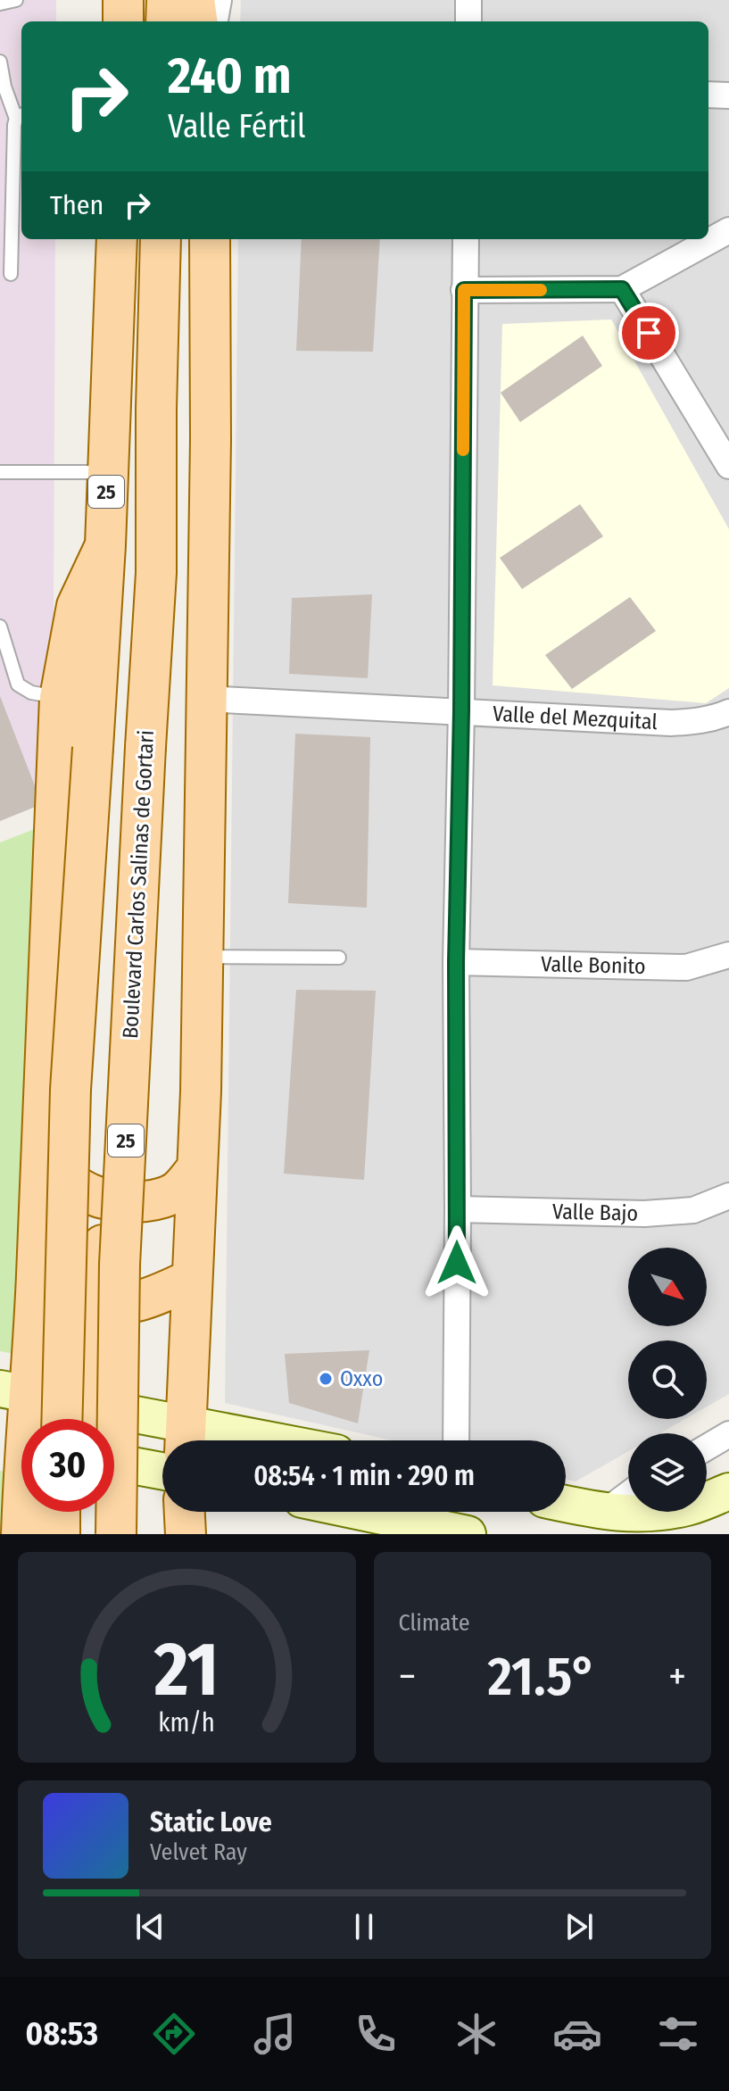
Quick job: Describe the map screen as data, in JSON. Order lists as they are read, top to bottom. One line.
{"streets":{"main road":["25","Boulevard Carlos Salinas de Gortari"],"street":["Valle del Mezquital","Valle Bonito","Valle Bajo"]},"places":["Oxxo"],"north":"bottom right","page":{"turn":["240 m","Valle Fértil"],"then":"Then","limit":"30","trip":"08:54 · 1 min · 290 m","tile":"Climate","heat":["−","21.5°","+"],"song":["Static Love","Velvet Ray"],"tabs":"08:53","gauge":["21","km/h"]}}
